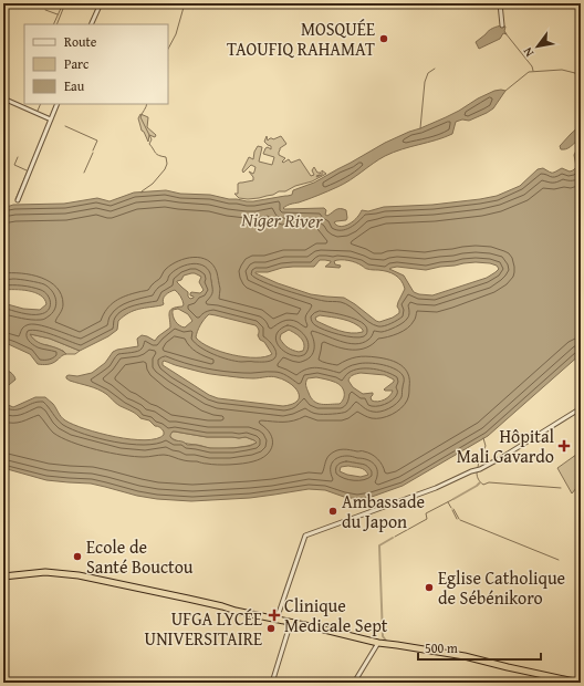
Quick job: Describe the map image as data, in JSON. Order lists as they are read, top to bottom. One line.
{"water":["Niger River"],"places":{"other":["MOSQUÉE TAOUFIQ RAHAMAT","Ambassade du Japon","Ecole de Santé Bouctou","Eglise Catholique de Sébénikoro","UFGA LYCÉE UNIVERSITAIRE"],"health":["Hôpital Mali Gavardo","Clinique Medicale Sept"]},"legend":["Route","Parc","Eau"],"scale_bar":"500 m","north":"bottom left"}
